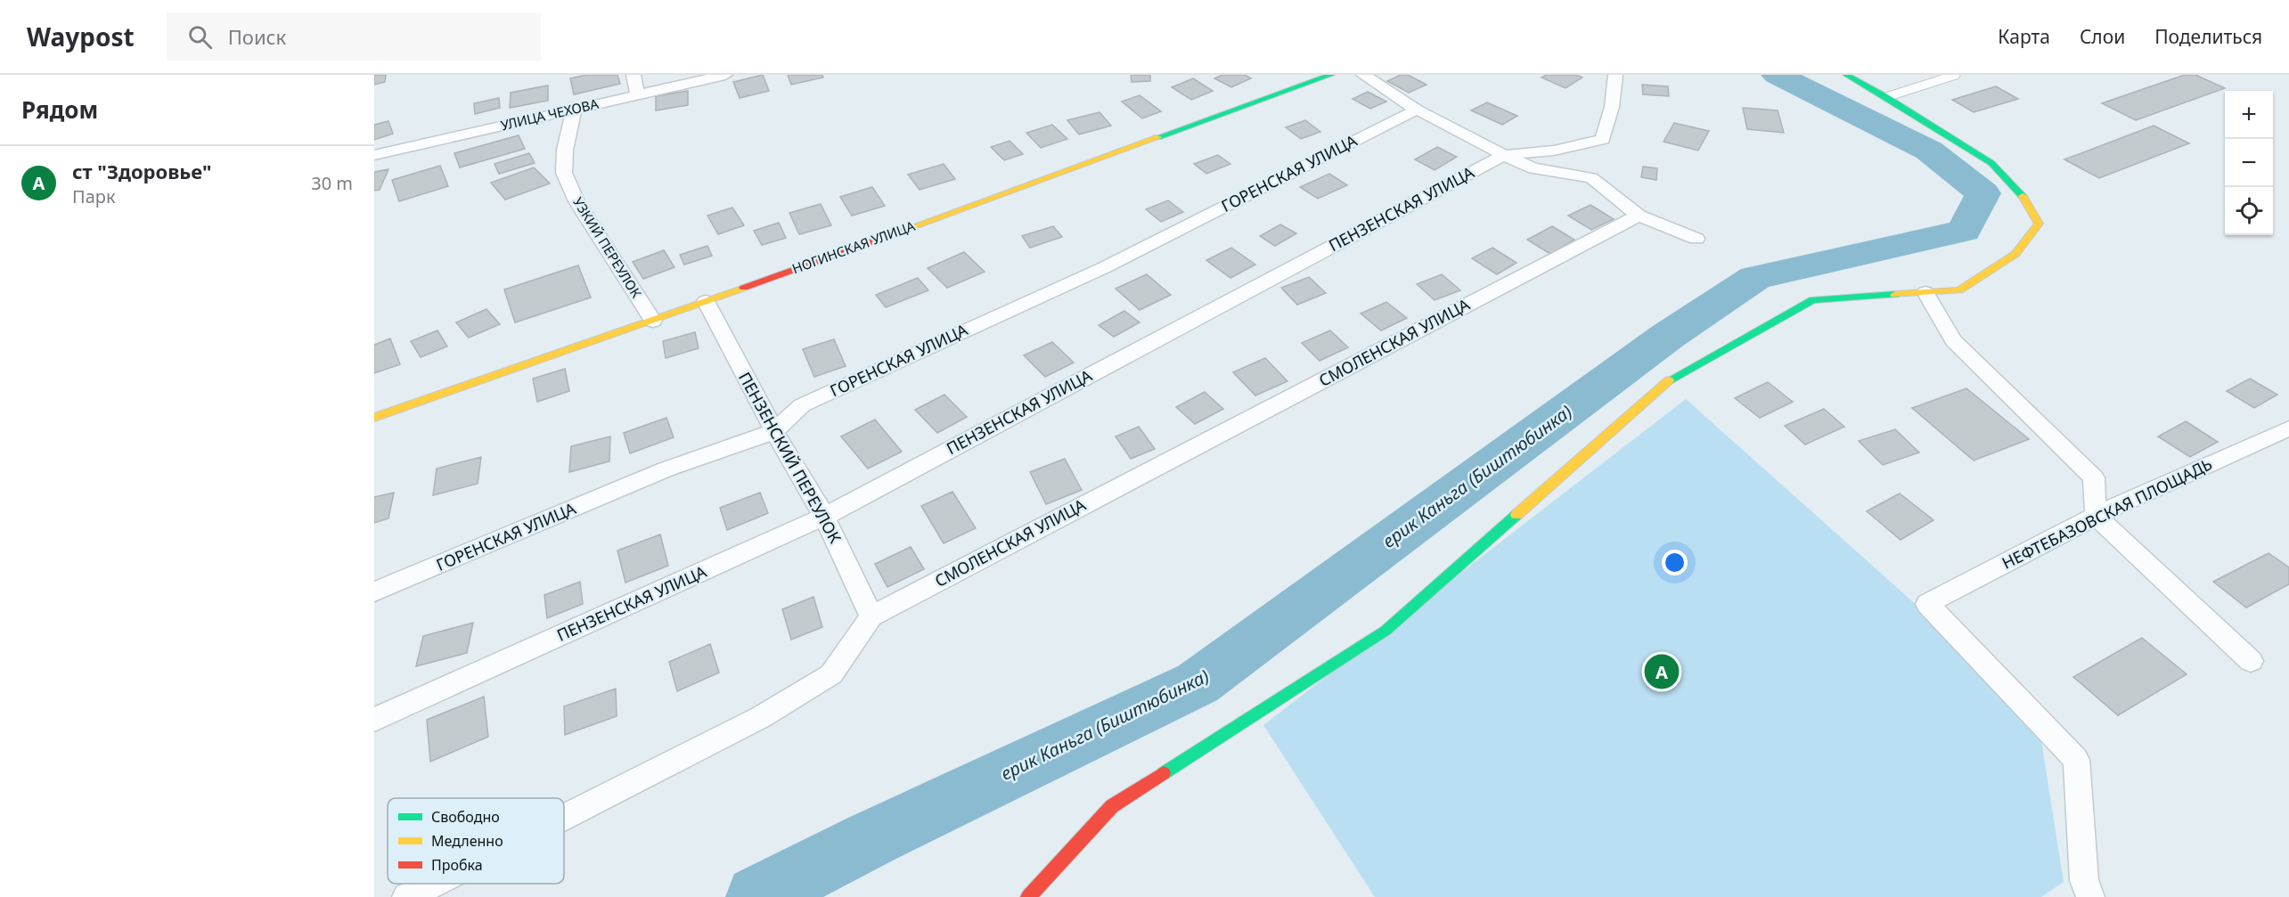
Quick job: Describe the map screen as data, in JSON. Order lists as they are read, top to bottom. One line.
{"streets":{"street":["УЛИЦА ЧЕХОВА","ГОРЕНСКАЯ УЛИЦА","ПЕНЗЕНСКАЯ УЛИЦА","УЗКИЙ ПЕРЕУЛОК","НОГИНСКАЯ УЛИЦА","СМОЛЕНСКАЯ УЛИЦА","ПЕНЗЕНСКИЙ ПЕРЕУЛОК","НЕФТЕБАЗОВСКАЯ ПЛОЩАДЬ"]},"crossings":[["УЛИЦА ЧЕХОВА","УЗКИЙ ПЕРЕУЛОК"],["ГОРЕНСКАЯ УЛИЦА","ПЕНЗЕНСКИЙ ПЕРЕУЛОК"],["ПЕНЗЕНСКАЯ УЛИЦА","ПЕНЗЕНСКИЙ ПЕРЕУЛОК"],["УЗКИЙ ПЕРЕУЛОК","НОГИНСКАЯ УЛИЦА"],["НОГИНСКАЯ УЛИЦА","ПЕНЗЕНСКИЙ ПЕРЕУЛОК"],["СМОЛЕНСКАЯ УЛИЦА","ПЕНЗЕНСКИЙ ПЕРЕУЛОК"]],"water":["ерик Каньга (Биштюбинка)"],"legend":["Свободно","Медленно","Пробка"],"page":{"header":"Waypost","search":"Поиск","nav":["Карта","Слои","Поделиться"],"heading":"Рядом","map_buttons":["+","−"],"list":[{"mark":"A","name":"ст \"Здоровье\"","note":"Парк","value":"30 m"}],"pins":"A"}}
